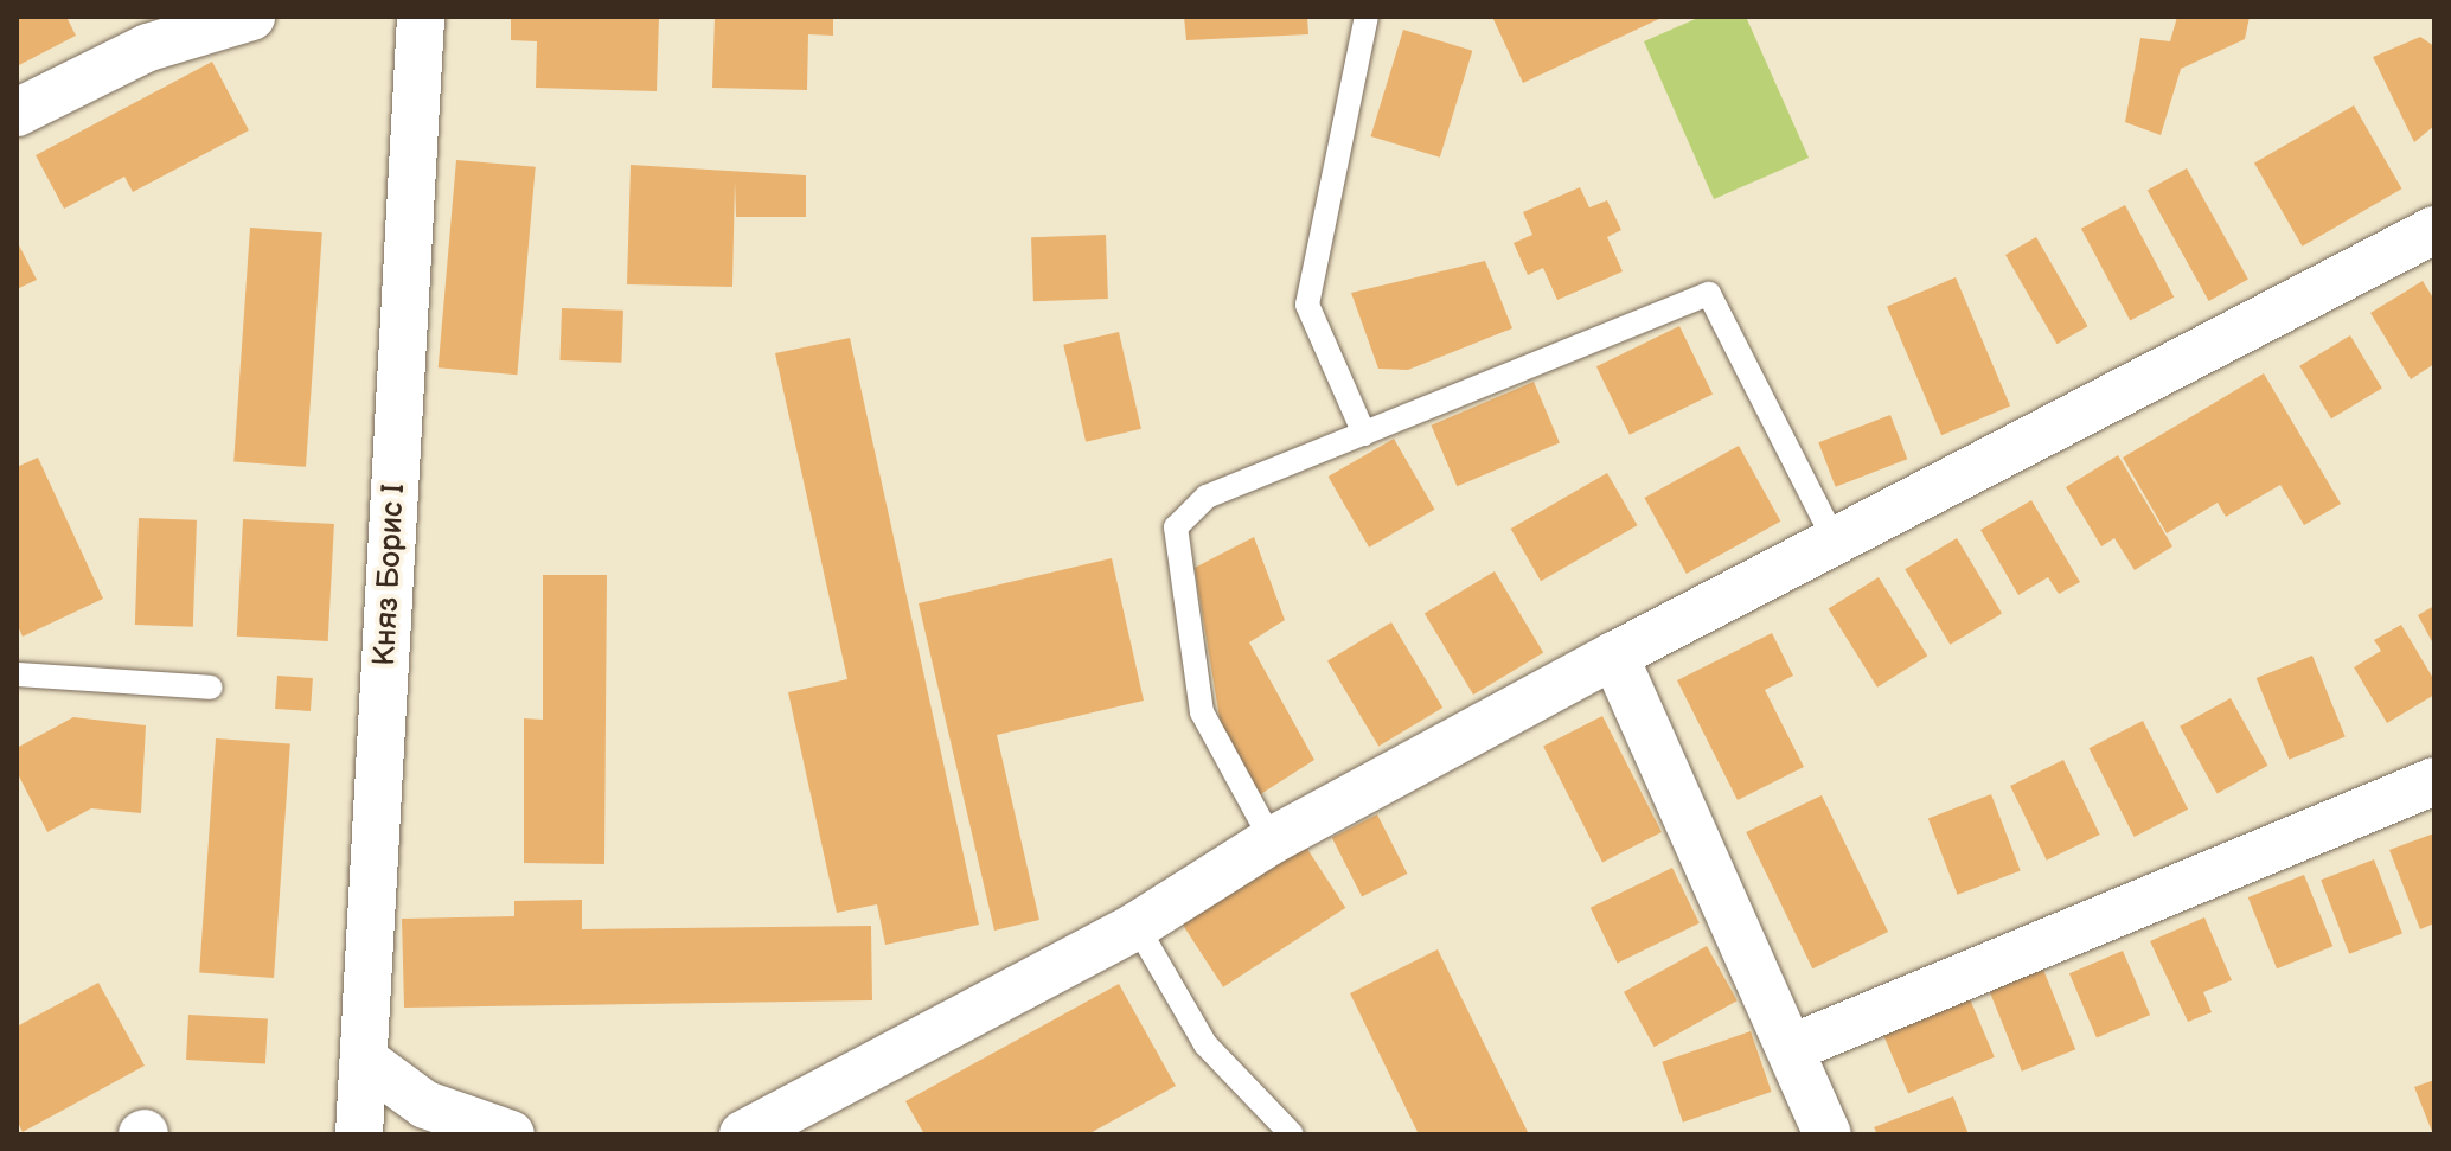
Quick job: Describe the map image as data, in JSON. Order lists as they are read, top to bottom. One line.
{"streets":{"street":["Княз Борис I"]}}
